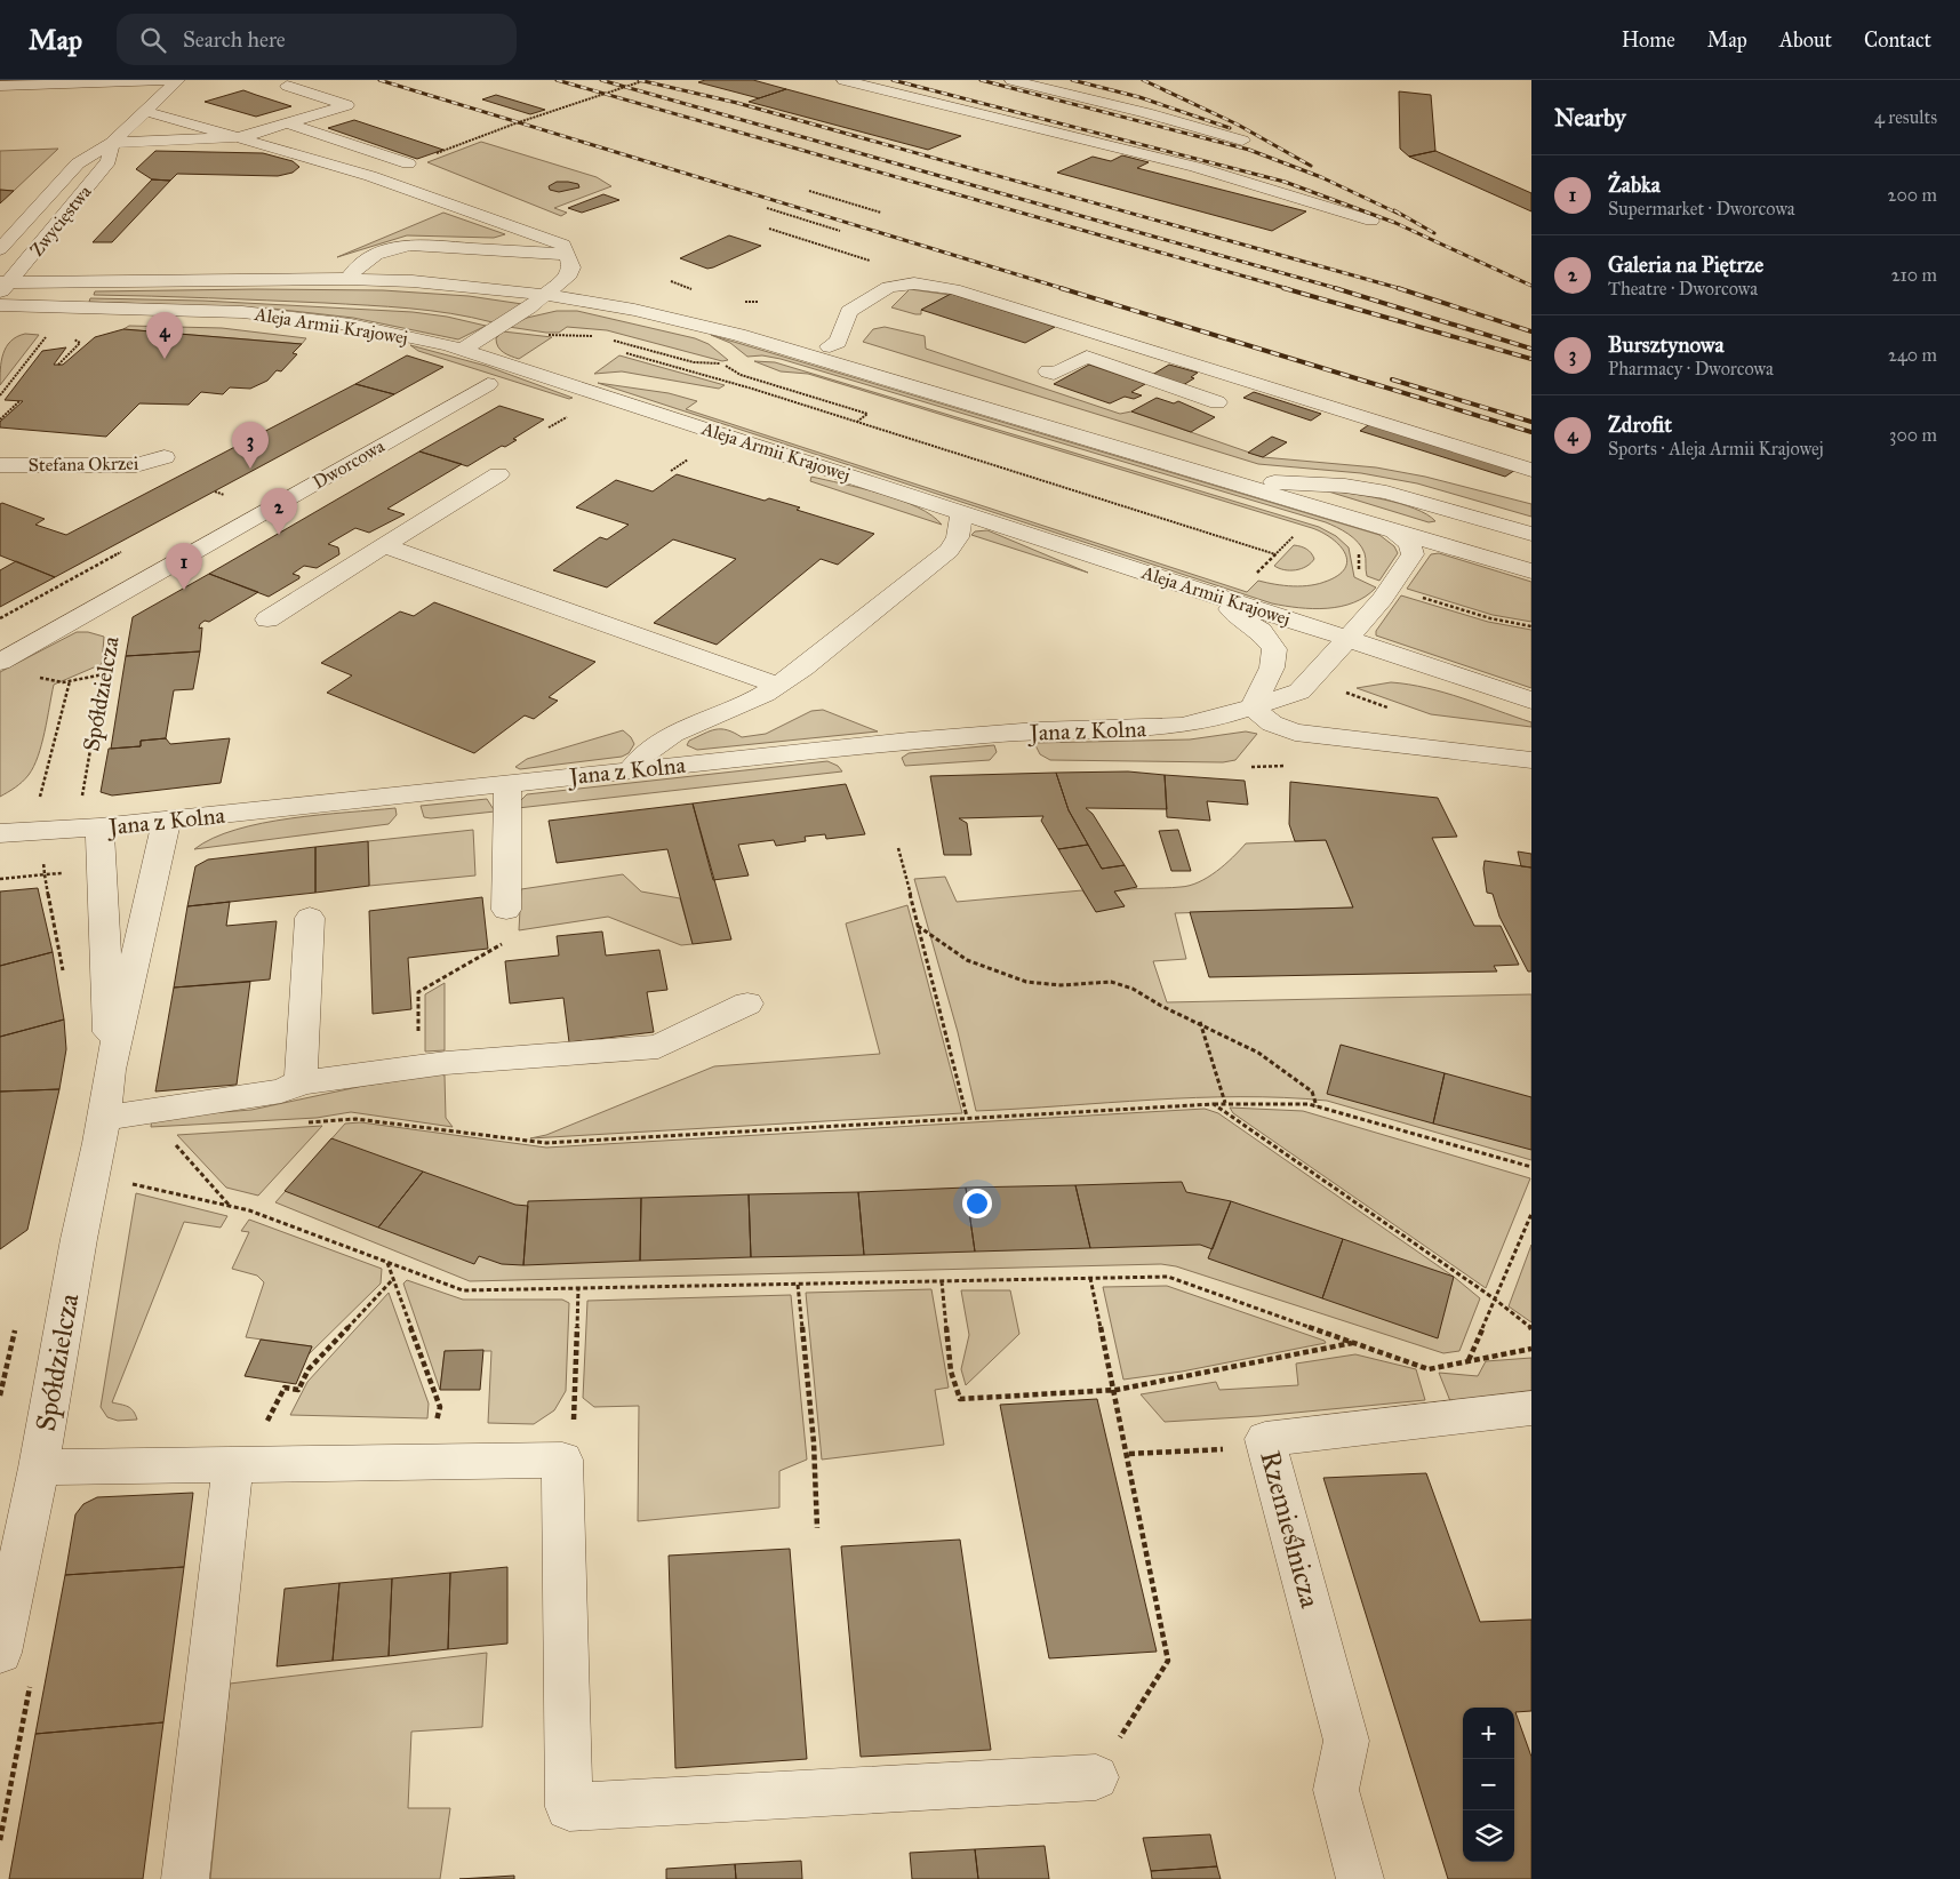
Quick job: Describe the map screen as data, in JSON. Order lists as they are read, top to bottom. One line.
{"streets":{"street":["Zwycięstwa","Aleja Armii Krajowej","Stefana Okrzei","Dworcowa","Spółdzielcza","Jana z Kolna","Rzemieślnicza"]},"crossings":[["Zwycięstwa","Aleja Armii Krajowej"],["Aleja Armii Krajowej","Jana z Kolna"],["Dworcowa","Spółdzielcza"],["Spółdzielcza","Jana z Kolna"]],"page":{"header":"Map","search":"Search here","nav":["Home","Map","About","Contact"],"heading":["Nearby","4 results"],"list":[{"mark":"1","name":"Żabka","note":"Supermarket · Dworcowa","value":"200 m"},{"mark":"2","name":"Galeria na Piętrze","note":"Theatre · Dworcowa","value":"210 m"},{"mark":"3","name":"Bursztynowa","note":"Pharmacy · Dworcowa","value":"240 m"},{"mark":"4","name":"Zdrofit","note":"Sports · Aleja Armii Krajowej","value":"300 m"}],"pins":["4","3","2","1"],"map_buttons":["+","−"]}}
